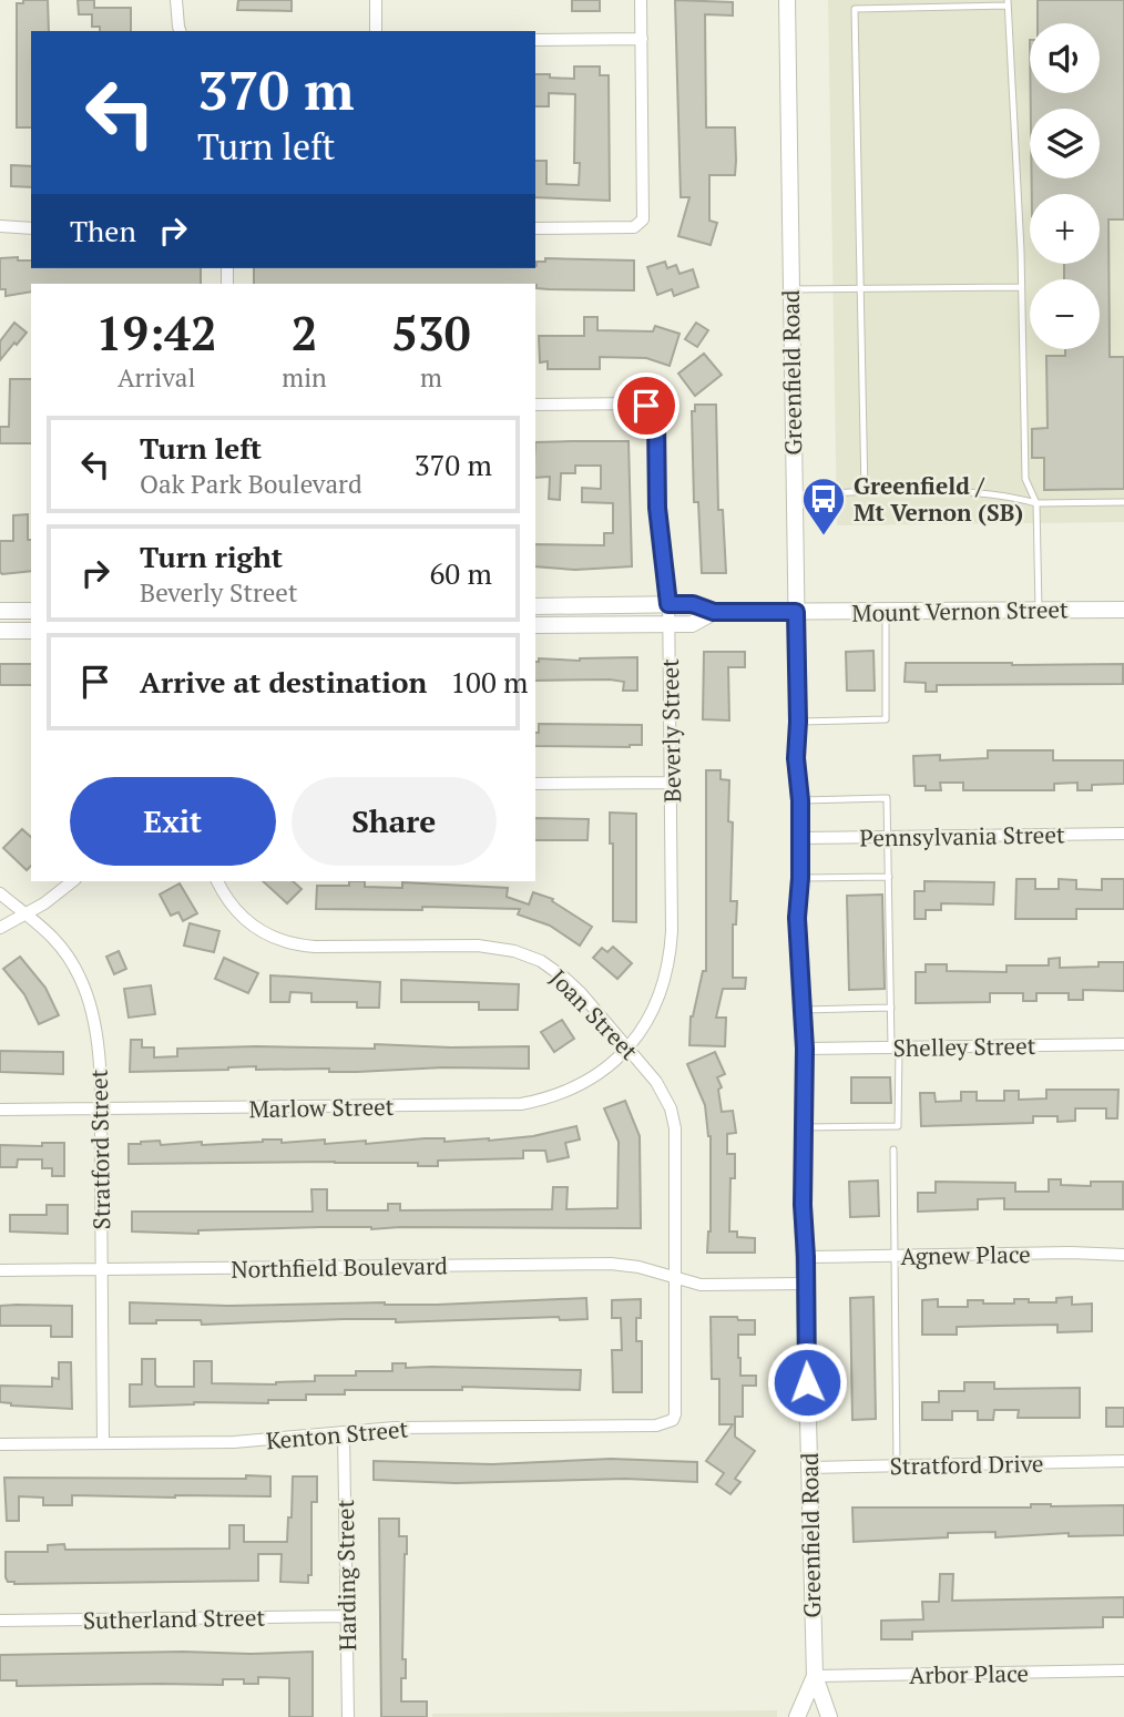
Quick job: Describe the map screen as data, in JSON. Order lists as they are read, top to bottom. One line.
{"streets":{"main road":["Greenfield Road","Mount Vernon Street"],"street":["Beverly Street","Pennsylvania Street","Joan Street","Shelley Street","Marlow Street","Stratford Street","Agnew Place","Northfield Boulevard","Kenton Street","Stratford Drive","Harding Street","Sutherland Street","Arbor Place"]},"crossings":[["Greenfield Road","Mount Vernon Street"],["Greenfield Road","Pennsylvania Street"],["Greenfield Road","Shelley Street"],["Greenfield Road","Agnew Place"],["Greenfield Road","Northfield Boulevard"],["Greenfield Road","Stratford Drive"],["Greenfield Road","Arbor Place"],["Beverly Street","Joan Street"],["Beverly Street","Marlow Street"],["Joan Street","Marlow Street"],["Joan Street","Northfield Boulevard"],["Joan Street","Kenton Street"],["Marlow Street","Stratford Street"],["Stratford Street","Northfield Boulevard"],["Stratford Street","Kenton Street"],["Kenton Street","Harding Street"],["Harding Street","Sutherland Street"]],"places":{"bus stop":["Greenfield / Mt Vernon (SB)"]},"page":{"map_buttons":["+","−"],"turn":["370 m","Turn left"],"then":"Then","eta":["19:42","Arrival","2","min","530","m"],"list":[{"name":"Turn left","note":"Oak Park Boulevard","value":"370 m"},{"name":"Turn right","note":"Beverly Street","value":"60 m"},{"name":"Arrive at destination","value":"100 m"}],"buttons":["Exit","Share"]}}
